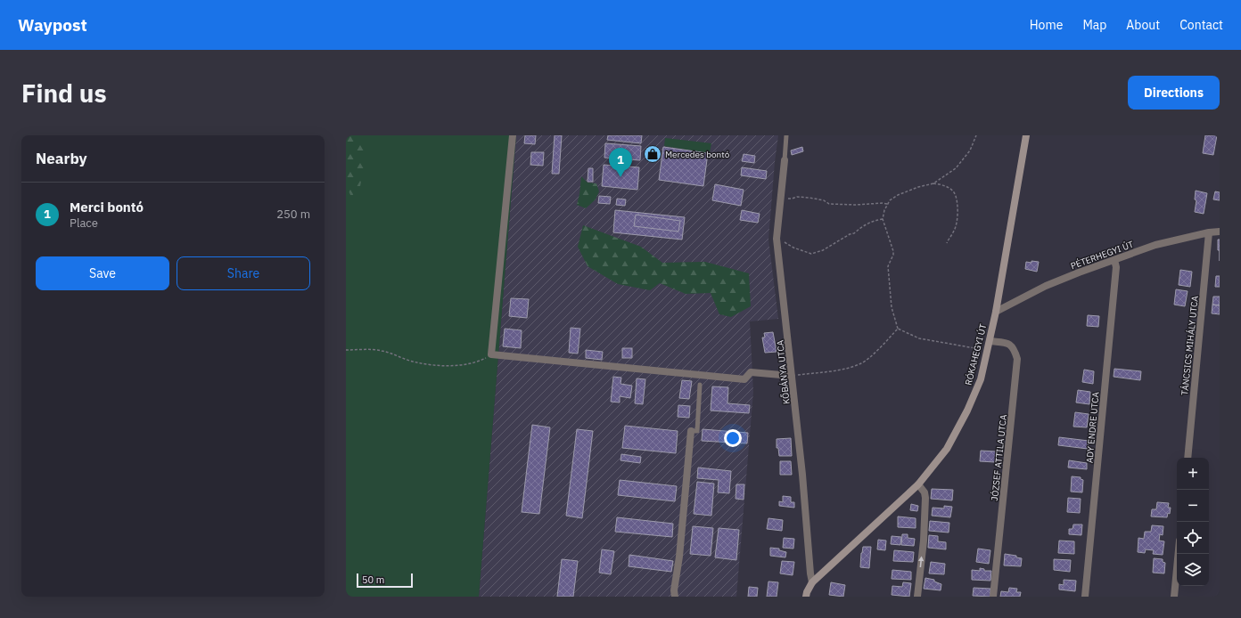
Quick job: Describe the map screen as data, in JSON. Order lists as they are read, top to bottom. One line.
{"streets":{"street":["PÉTERHEGYI ÚT","TÁNCSICS MIHÁLY UTCA","RÓKAHEGYI ÚT","KŐBÁNYA UTCA","ADY ENDRE UTCA","JÓZSEF ATTILA UTCA"]},"crossings":[["PÉTERHEGYI ÚT","TÁNCSICS MIHÁLY UTCA"],["PÉTERHEGYI ÚT","RÓKAHEGYI ÚT"],["PÉTERHEGYI ÚT","ADY ENDRE UTCA"],["RÓKAHEGYI ÚT","KŐBÁNYA UTCA"],["RÓKAHEGYI ÚT","JÓZSEF ATTILA UTCA"]],"places":{"shop":["Mercedes bontó"]},"scale_bar":"50 m","page":{"header":"Waypost","nav":["Home","Map","About","Contact"],"buttons":["Directions",["Save","Share"]],"title":"Find us","heading":"Nearby","pins":"1","list":[{"mark":"1","name":"Merci bontó","note":"Place","value":"250 m"}],"map_buttons":["+","−"],"scale":"50 m"}}
